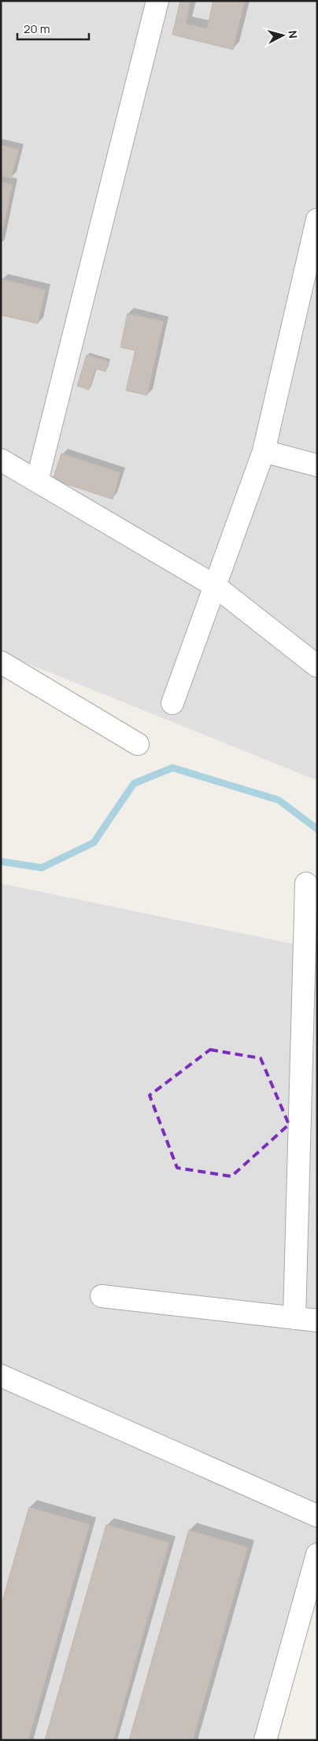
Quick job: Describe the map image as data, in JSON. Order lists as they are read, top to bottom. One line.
{"scale_bar":"20 m","north":"right"}
